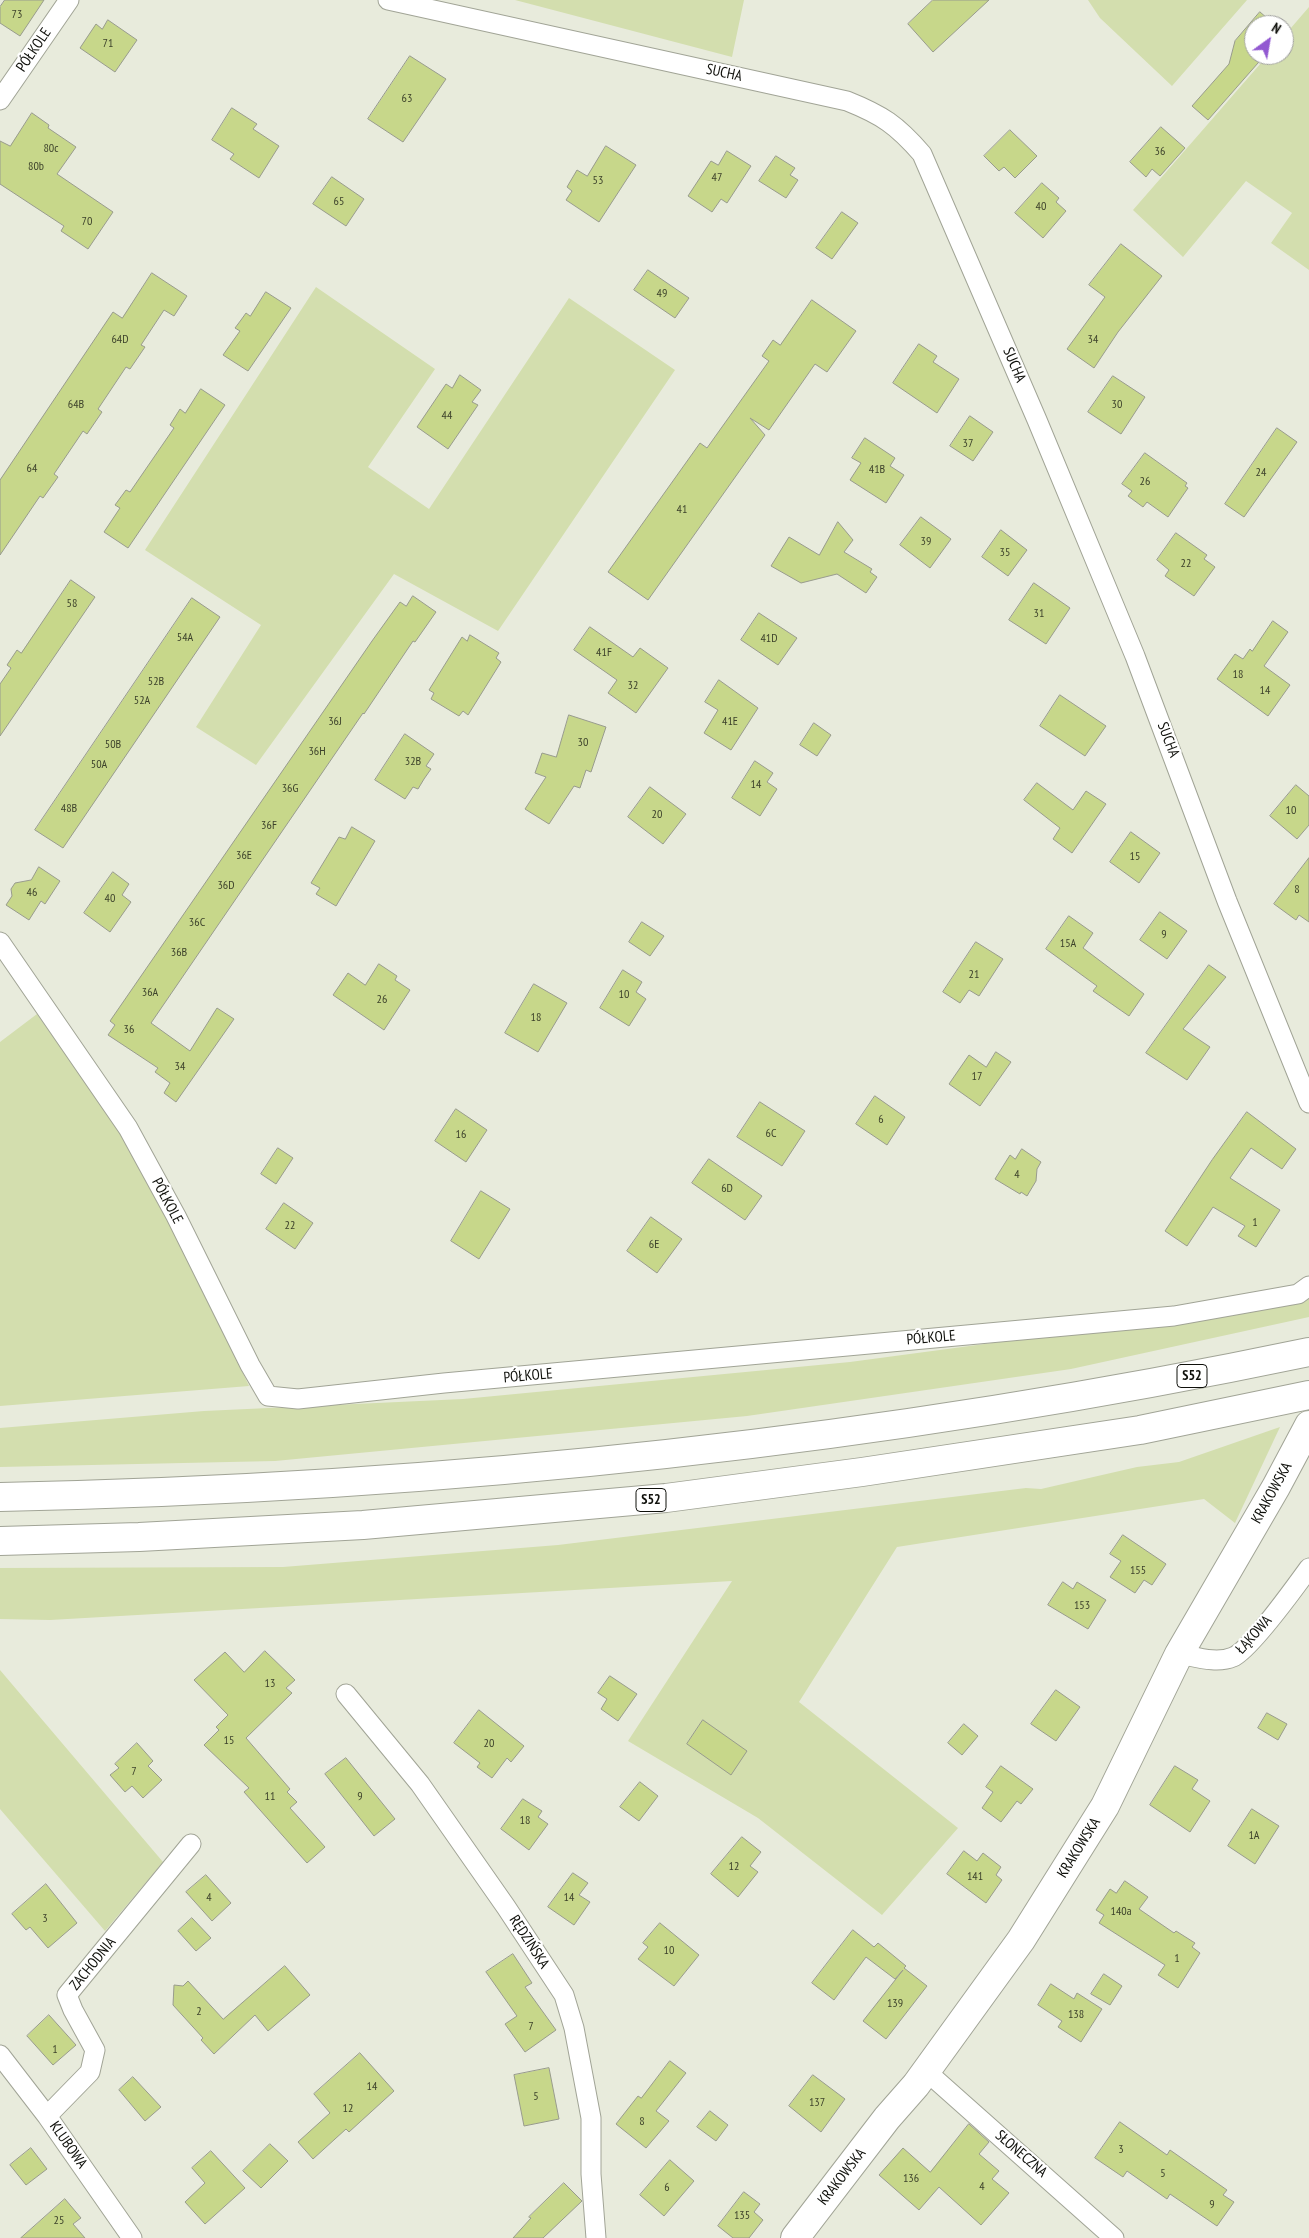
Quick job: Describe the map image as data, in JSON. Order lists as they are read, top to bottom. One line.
{"streets":{"main road":["S52","KRAKOWSKA"],"street":["PÓŁKOLE","SUCHA","ŁĄKOWA","RĘDZIŃSKA","ZACHODNIA","KLUBOWA","SŁONECZNA"]},"crossings":[["KRAKOWSKA","ŁĄKOWA"],["KRAKOWSKA","SŁONECZNA"],["ZACHODNIA","KLUBOWA"]],"house_numbers":["73","71","63","80c","36","80b","47","53","65","40","70","49","64D","34","64B","30","44","37","64","41B","24","26","41","39","35","22","58","31","54A","41D","41F","18","52B","32","14","52A","36J","41E","30","50B","36H","32B","50A","14","36G","48B","10","20","36F","36E","15","36D","8","46","40","36C","9","15A","36B","21","36A","10","26","18","36","34","17","6","6C","16","4","6D","1","22","6E","155","153","13","15","20","7","11","9","18","1A","12","141","4","14","140a","3","10","1","139","2","138","7","1","14","5","137","12","8","3","5","136","4","6","9","135","25"],"north":"top right"}
